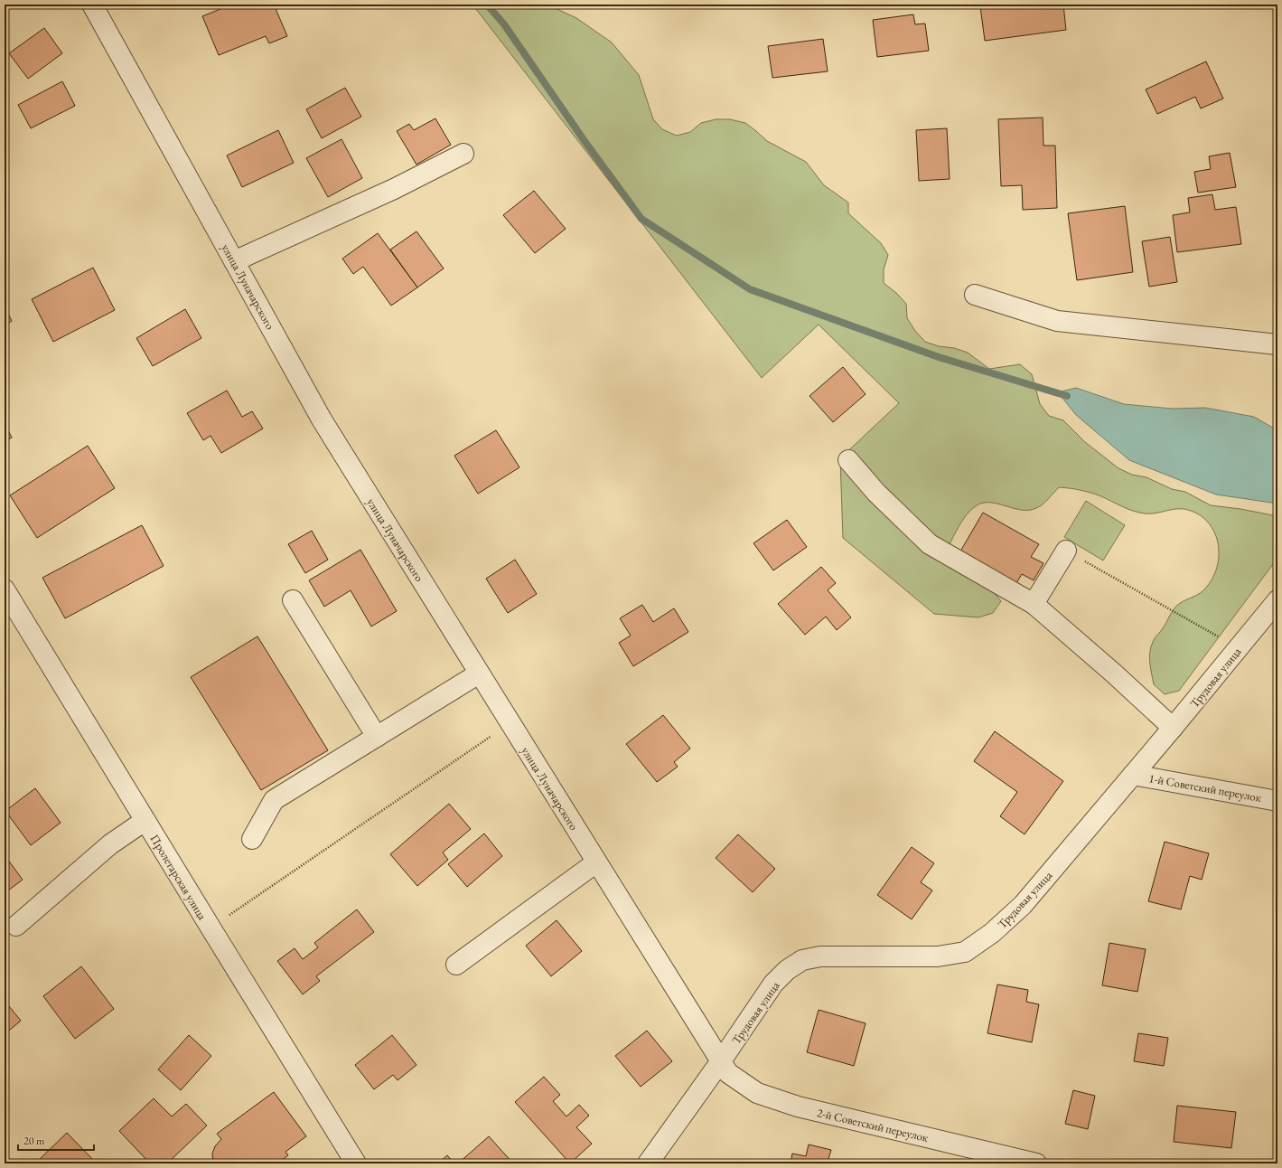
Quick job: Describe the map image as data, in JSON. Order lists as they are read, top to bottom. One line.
{"streets":{"street":["улица Луначарского","Трудовая улица","1-й Советский переулок","Пролетарская улица","2-й Советский переулок"]},"crossings":[["улица Луначарского","Трудовая улица"],["улица Луначарского","2-й Советский переулок"],["Трудовая улица","1-й Советский переулок"],["Трудовая улица","2-й Советский переулок"]],"scale_bar":"20 m"}
